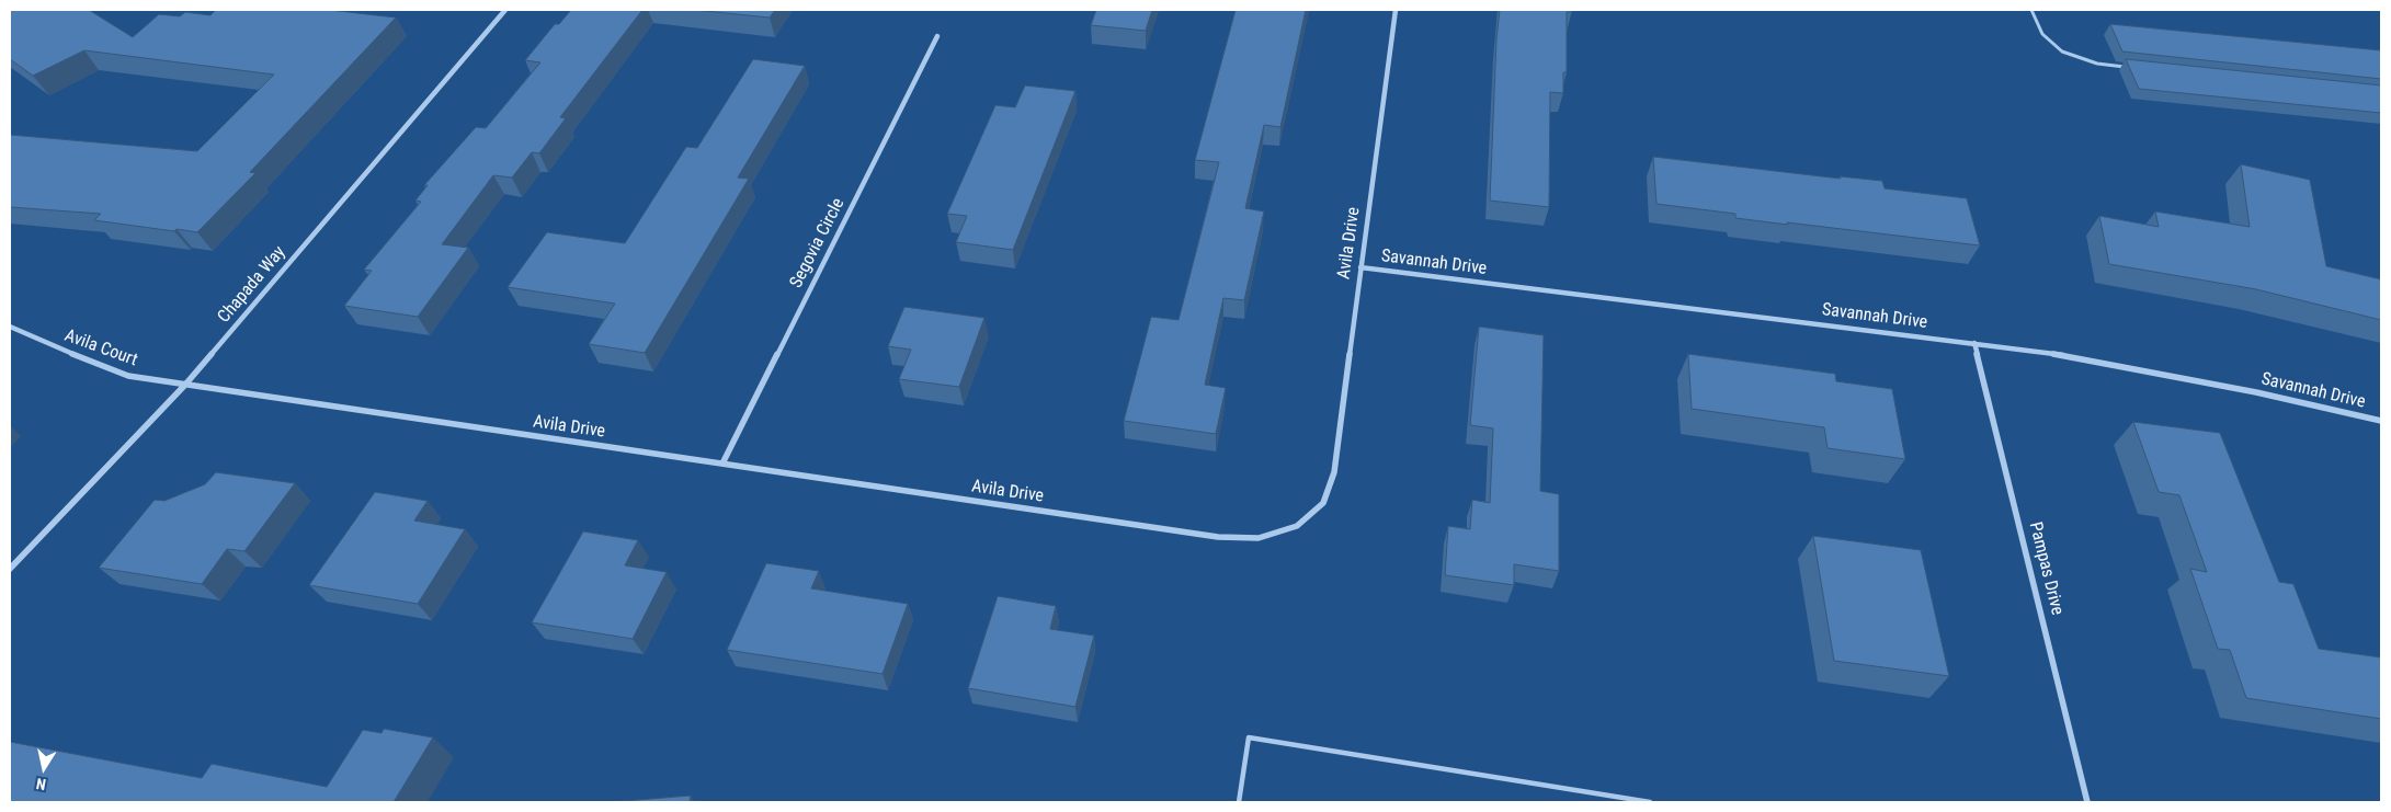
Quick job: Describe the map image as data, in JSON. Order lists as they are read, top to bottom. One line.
{"streets":{"street":["Segovia Circle","Avila Drive","Savannah Drive","Chapada Way","Avila Court","Pampas Drive"]},"crossings":[["Segovia Circle","Avila Drive"],["Avila Drive","Savannah Drive"],["Avila Drive","Chapada Way"],["Avila Drive","Avila Court"],["Savannah Drive","Pampas Drive"],["Chapada Way","Avila Court"]],"north":"bottom"}
